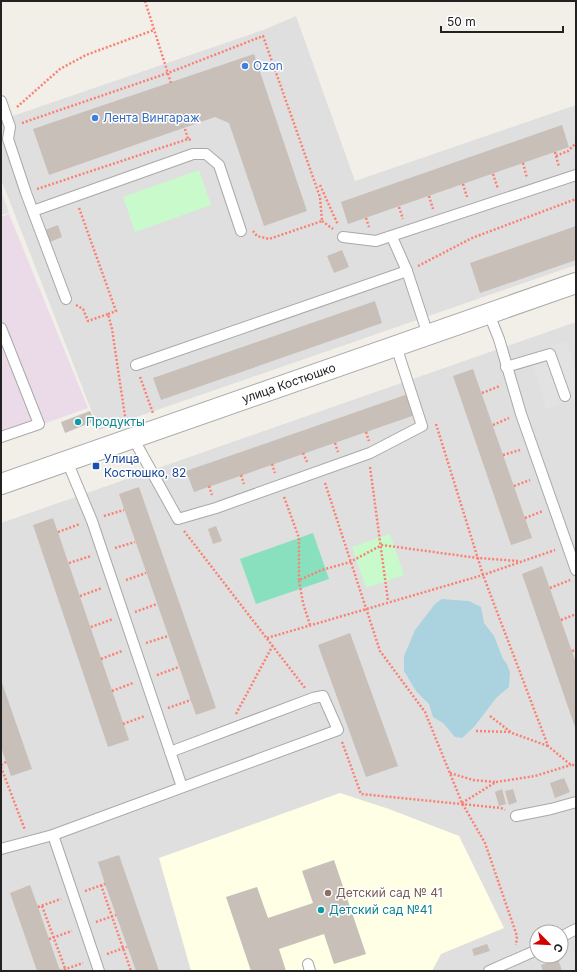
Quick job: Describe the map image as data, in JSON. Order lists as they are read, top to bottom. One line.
{"streets":{"street":["улица Костюшко"]},"places":{"other":["Ozon","Лента Вингараж","Продукты","Детский сад № 41","Детский сад №41"],"transit":["Улица Костюшко, 82"]},"scale_bar":"50 m","north":"bottom right"}
